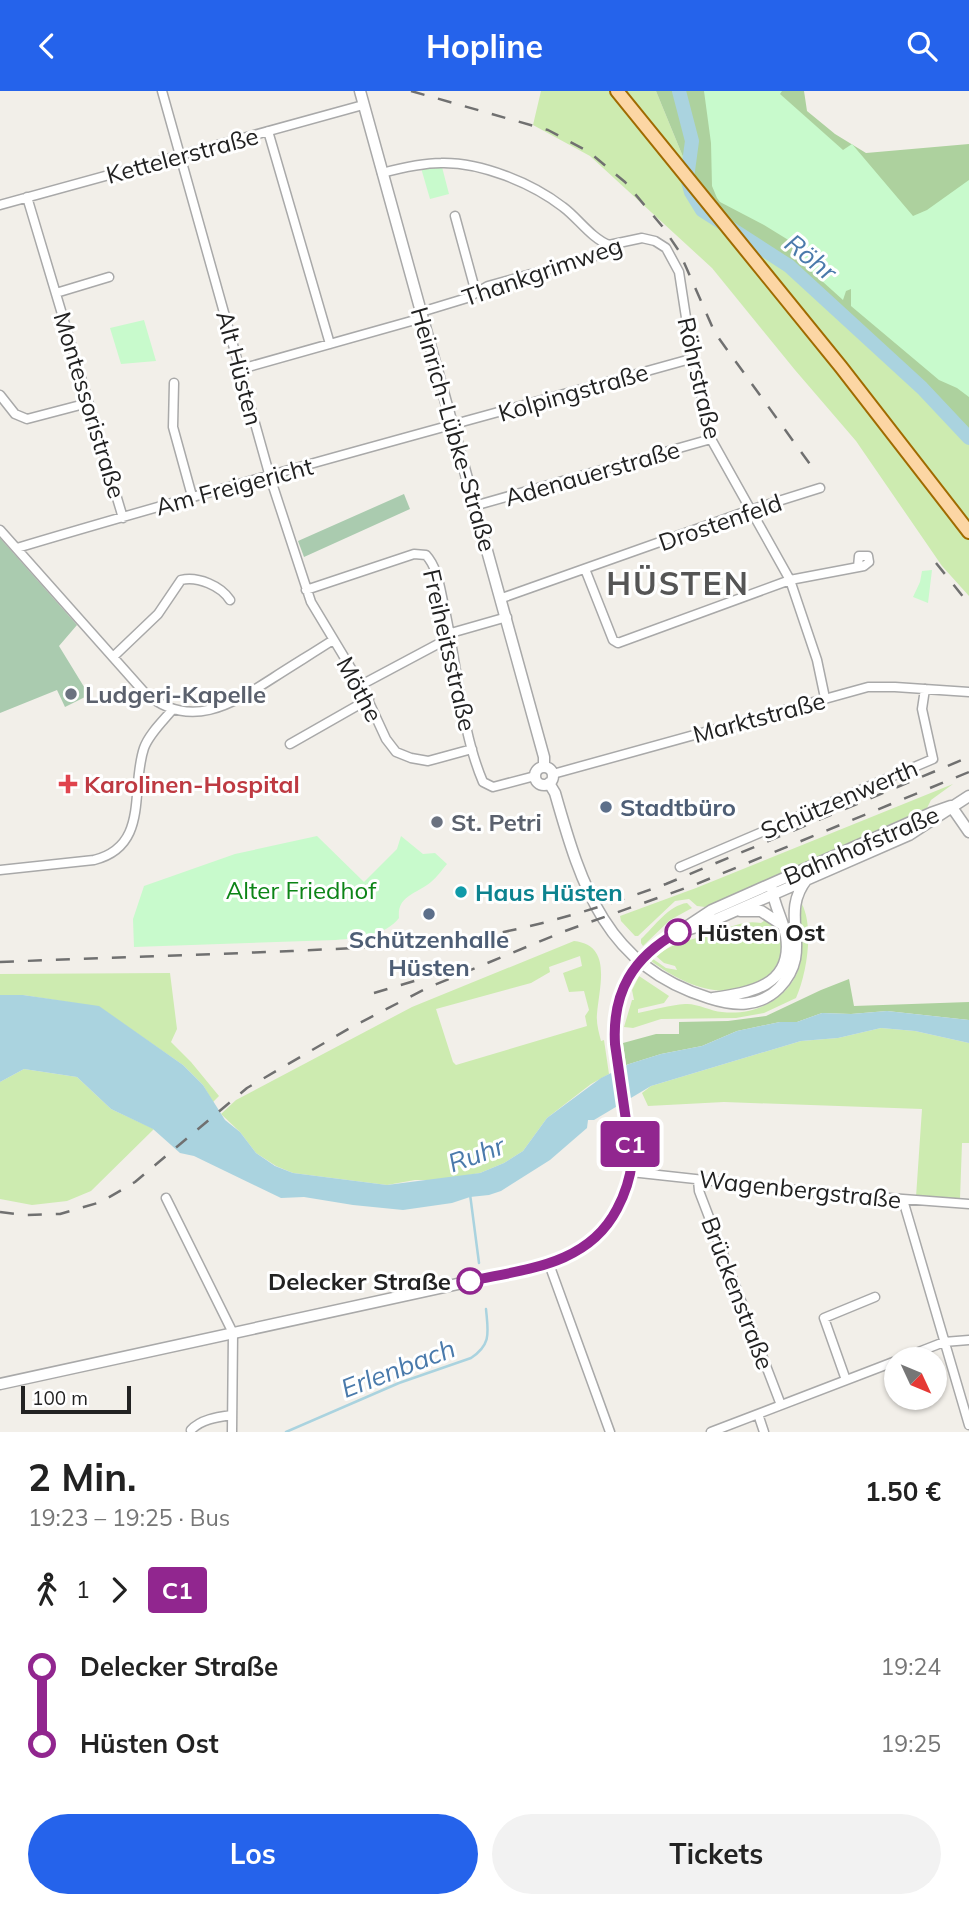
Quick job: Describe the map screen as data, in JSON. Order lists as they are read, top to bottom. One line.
{"streets":{"street":["Kettelerstraße","Thankgrimweg","Alt Hüsten","Röhrstraße","Kolpingstraße","Montessoristraße","Heinrich-Lübke-Straße","Adenauerstraße","Am Freigericht","Drostenfeld","Freiheitsstraße","Möthe","Marktstraße","Schützenwerth","Bahnhofstraße","Wagenbergstraße","Brückenstraße"]},"crossings":[["Kettelerstraße","Alt Hüsten"],["Kettelerstraße","Montessoristraße"],["Kettelerstraße","Heinrich-Lübke-Straße"],["Thankgrimweg","Alt Hüsten"],["Thankgrimweg","Röhrstraße"],["Thankgrimweg","Heinrich-Lübke-Straße"],["Alt Hüsten","Am Freigericht"],["Alt Hüsten","Freiheitsstraße"],["Alt Hüsten","Möthe"],["Röhrstraße","Kolpingstraße"],["Röhrstraße","Adenauerstraße"],["Röhrstraße","Drostenfeld"],["Röhrstraße","Marktstraße"],["Kolpingstraße","Heinrich-Lübke-Straße"],["Kolpingstraße","Am Freigericht"],["Montessoristraße","Am Freigericht"],["Heinrich-Lübke-Straße","Adenauerstraße"],["Heinrich-Lübke-Straße","Am Freigericht"],["Heinrich-Lübke-Straße","Drostenfeld"],["Heinrich-Lübke-Straße","Freiheitsstraße"],["Heinrich-Lübke-Straße","Marktstraße"],["Freiheitsstraße","Möthe"],["Freiheitsstraße","Marktstraße"],["Marktstraße","Schützenwerth"],["Wagenbergstraße","Brückenstraße"]],"districts":["HÜSTEN"],"water":["Röhr","Ruhr","Erlenbach"],"parks":["Alter Friedhof"],"places":{"other":["Ludgeri-Kapelle","Stadtbüro","St. Petri","Haus Hüsten","Schützenhalle Hüsten","Hüsten Ost","Delecker Straße"],"health":["Karolinen-Hospital"]},"lines":["bus line C1"],"scale_bar":"100 m","north":"bottom right","page":{"header":"Hopline","on_map":"C1","scale":"100 m","heading":["2 Min.","19:23 – 19:25 · Bus","1.50 €"],"legs":["1","C1"],"list":[{"name":"Delecker Straße","value":"19:24"},{"name":"Hüsten Ost","value":"19:25"}],"buttons":["Los","Tickets"]}}
